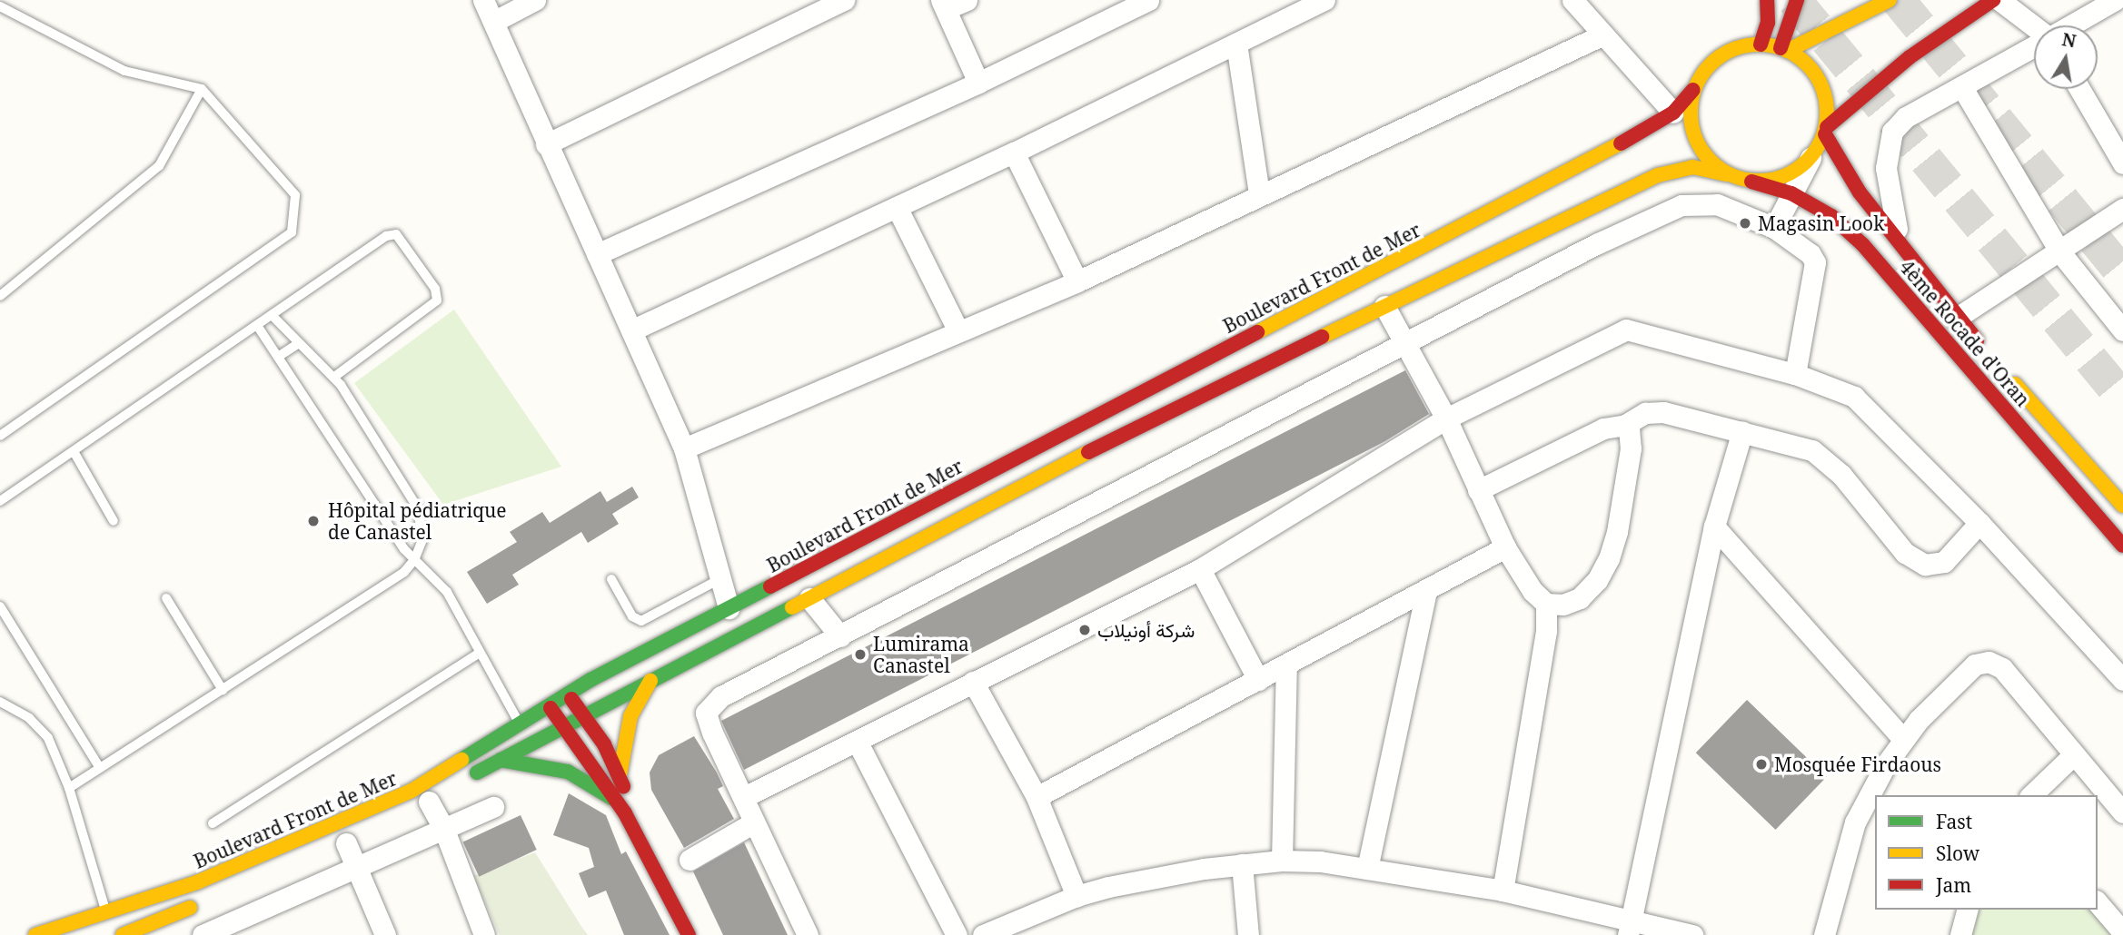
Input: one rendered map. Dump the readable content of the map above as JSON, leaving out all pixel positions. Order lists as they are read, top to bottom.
{
  "streets": {
    "main road": ["Boulevard Front de Mer", "4ème Rocade d'Oran"]
  },
  "crossings": [
    ["Boulevard Front de Mer", "4ème Rocade d'Oran"]
  ],
  "places": [
    "Magasin Look",
    "Hôpital pédiatrique de Canastel",
    "شركة أونيلاب",
    "Lumirama Canastel",
    "Mosquée Firdaous"
  ],
  "legend": ["Fast", "Slow", "Jam"],
  "north": "top"
}
